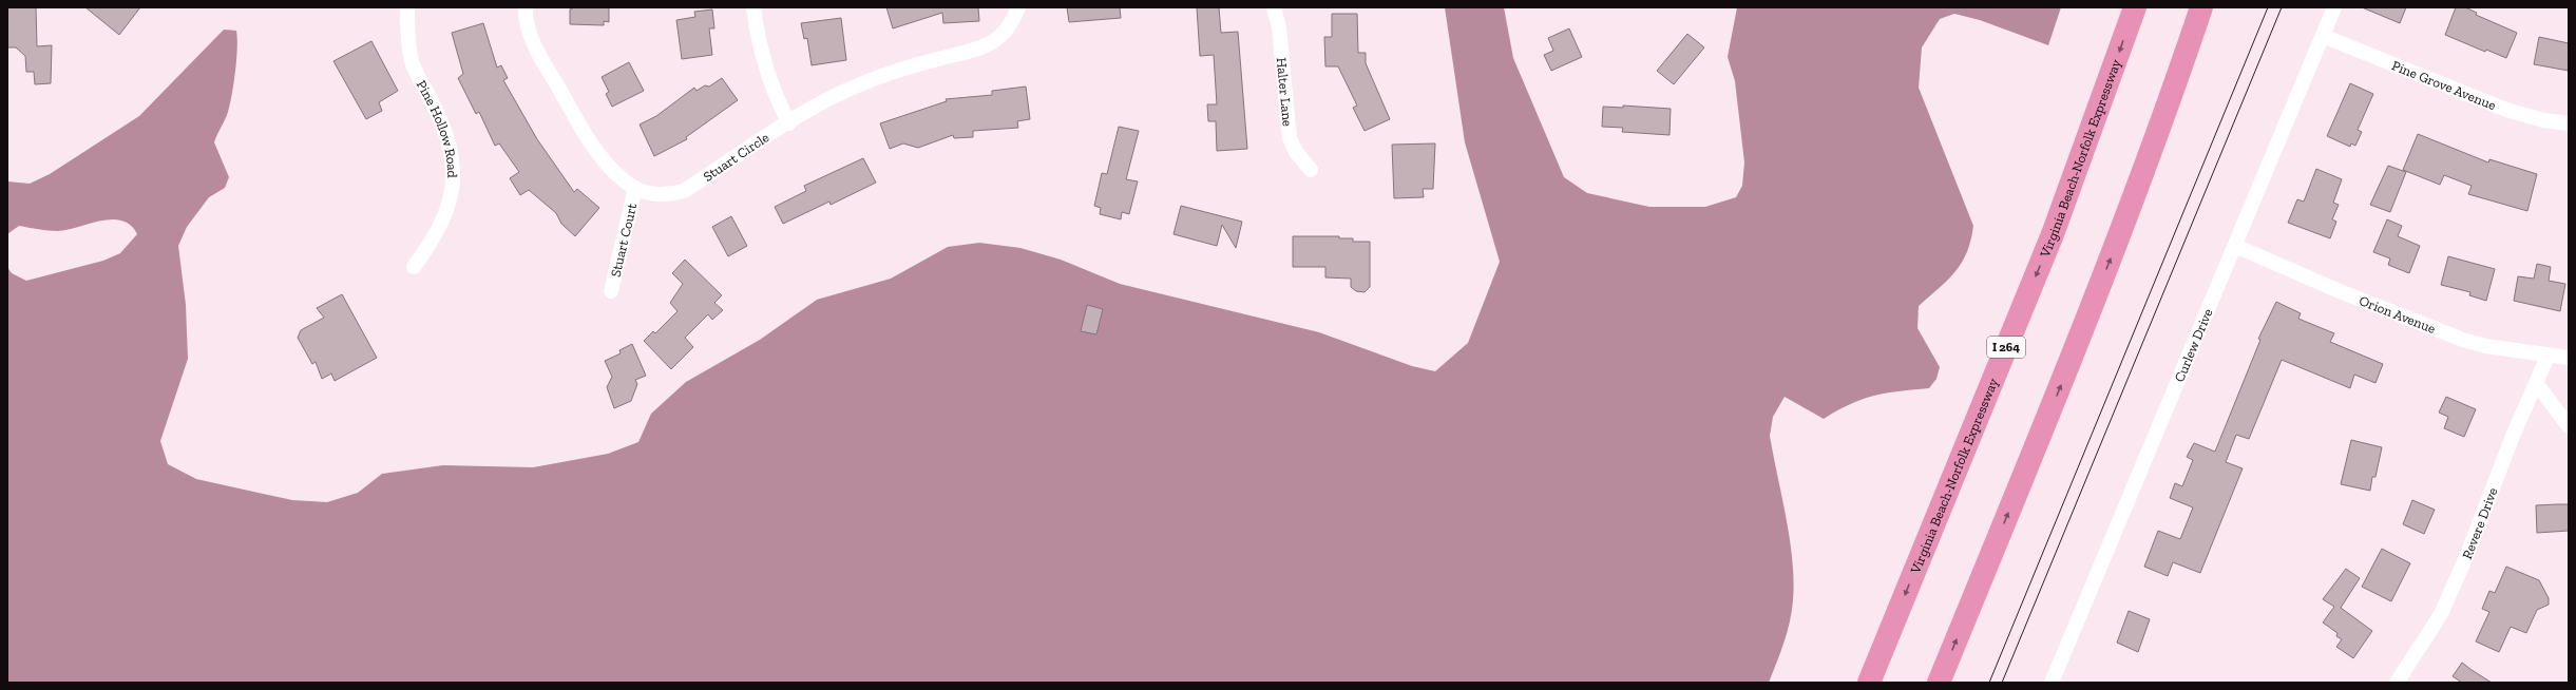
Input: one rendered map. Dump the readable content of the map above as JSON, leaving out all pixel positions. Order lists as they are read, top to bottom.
{
  "streets": {
    "highway": ["Virginia Beach-Norfolk Expressway", "I 264"],
    "street": [
      "Pine Grove Avenue",
      "Halter Lane",
      "Pine Hollow Road",
      "Stuart Circle",
      "Stuart Court",
      "Orion Avenue",
      "Curlew Drive",
      "Revere Drive"
    ]
  },
  "crossings": [
    ["Pine Grove Avenue", "Curlew Drive"],
    ["Stuart Circle", "Stuart Court"],
    ["Orion Avenue", "Curlew Drive"],
    ["Orion Avenue", "Revere Drive"]
  ]
}
